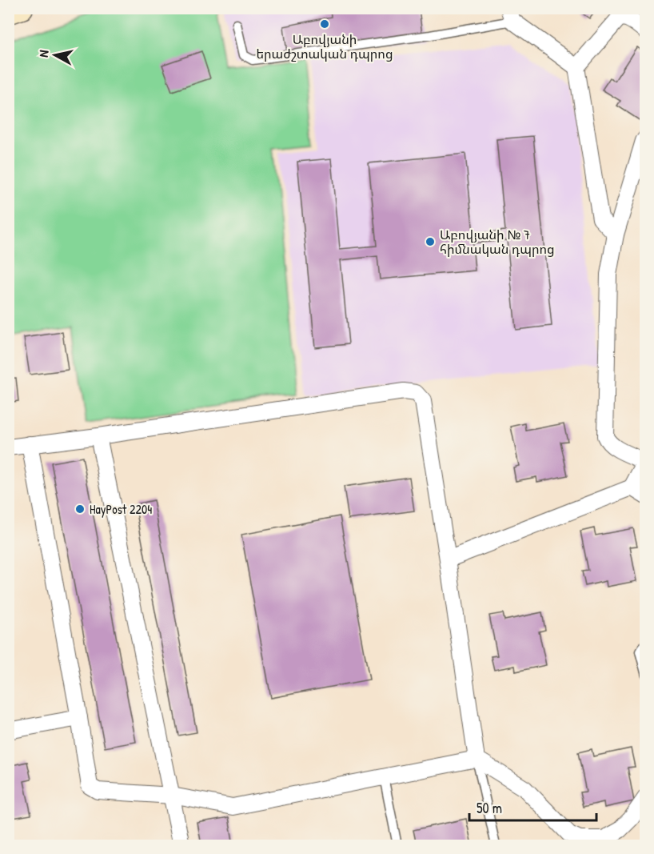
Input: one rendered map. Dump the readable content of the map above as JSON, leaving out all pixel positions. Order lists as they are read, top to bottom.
{
  "places": ["Աբովյանի երաժշտական դպրոց", "Աբովյանի № 7 հիմնական դպրոց", "HayPost 2204"],
  "scale_bar": "50 m",
  "north": "left"
}
